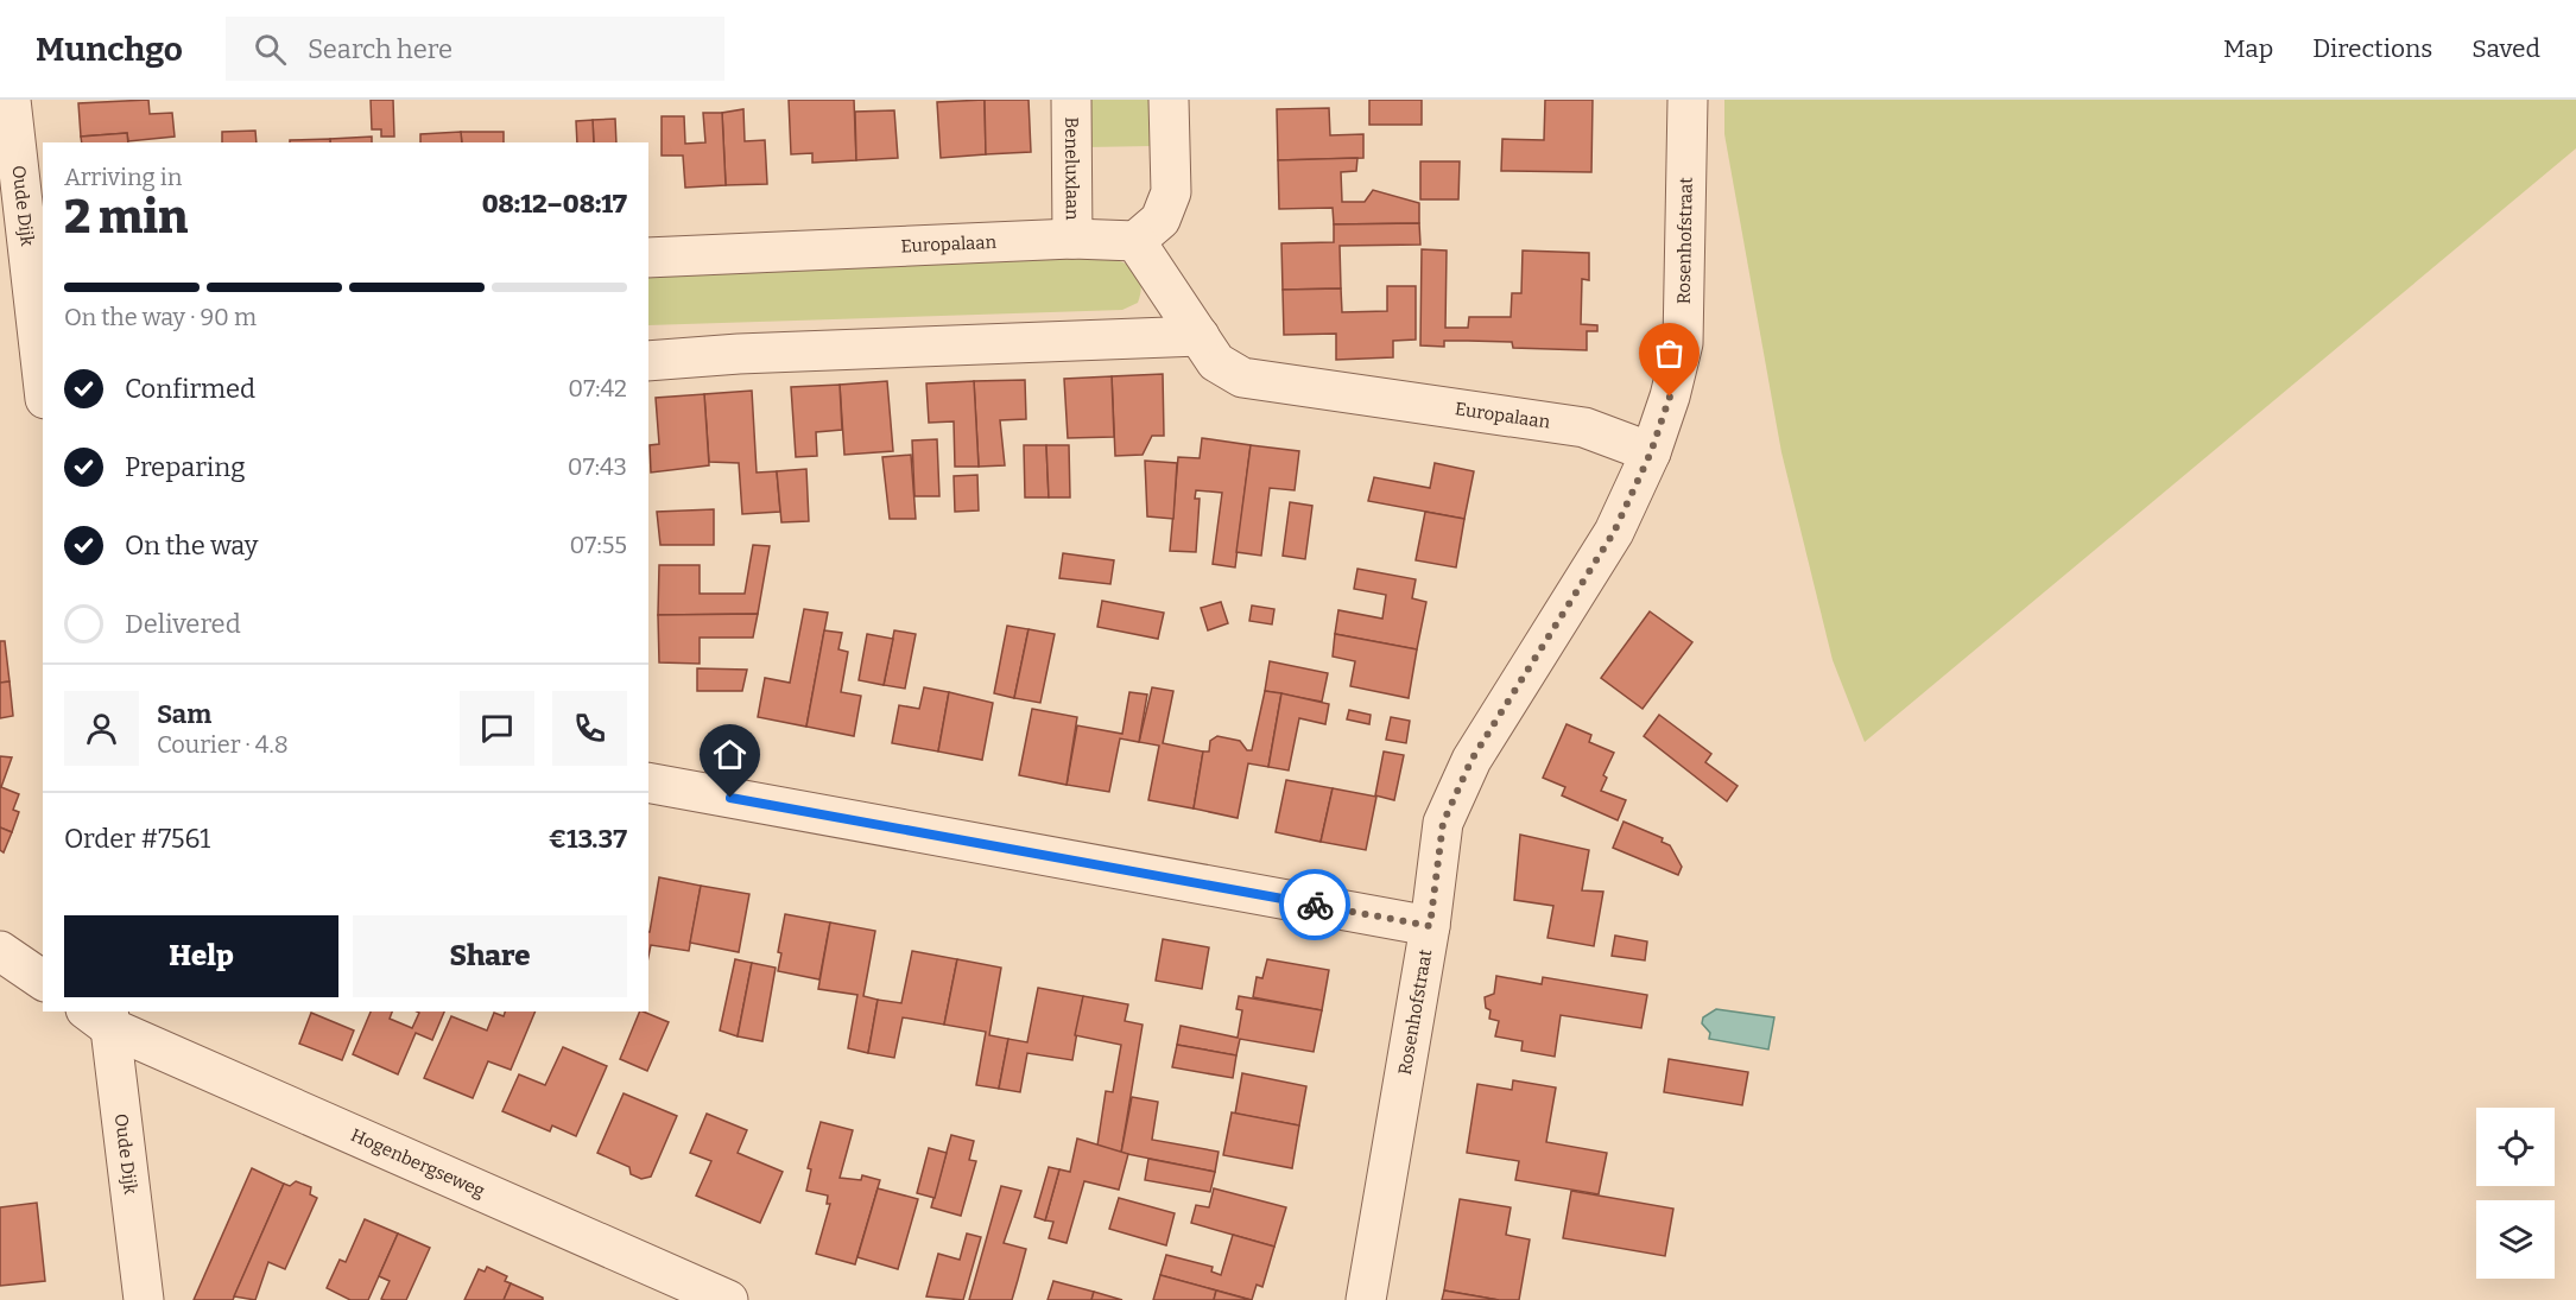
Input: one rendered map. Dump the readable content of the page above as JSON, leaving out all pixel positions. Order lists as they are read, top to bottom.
{
  "streets": {
    "street": [
      "Beneluxlaan",
      "Oude Dijk",
      "Rosenhofstraat",
      "Europalaan",
      "Hogenbergseweg"
    ]
  },
  "crossings": [
    ["Beneluxlaan", "Europalaan"],
    ["Oude Dijk", "Hogenbergseweg"],
    ["Rosenhofstraat", "Europalaan"]
  ],
  "page": {
    "header": "Munchgo",
    "search": "Search here",
    "nav": ["Map", "Directions", "Saved"],
    "heading": ["2 min", "Arriving in", "08:12–08:17"],
    "panel": [
      "Sam",
      "Courier · 4.8",
      "Order #7561",
      "€13.37"
    ],
    "bar": "On the way · 90 m",
    "list": [
      ["Confirmed", "07:42"],
      ["Preparing", "07:43"],
      ["On the way", "07:55"],
      "Delivered"
    ],
    "buttons": ["Help", "Share"]
  }
}
